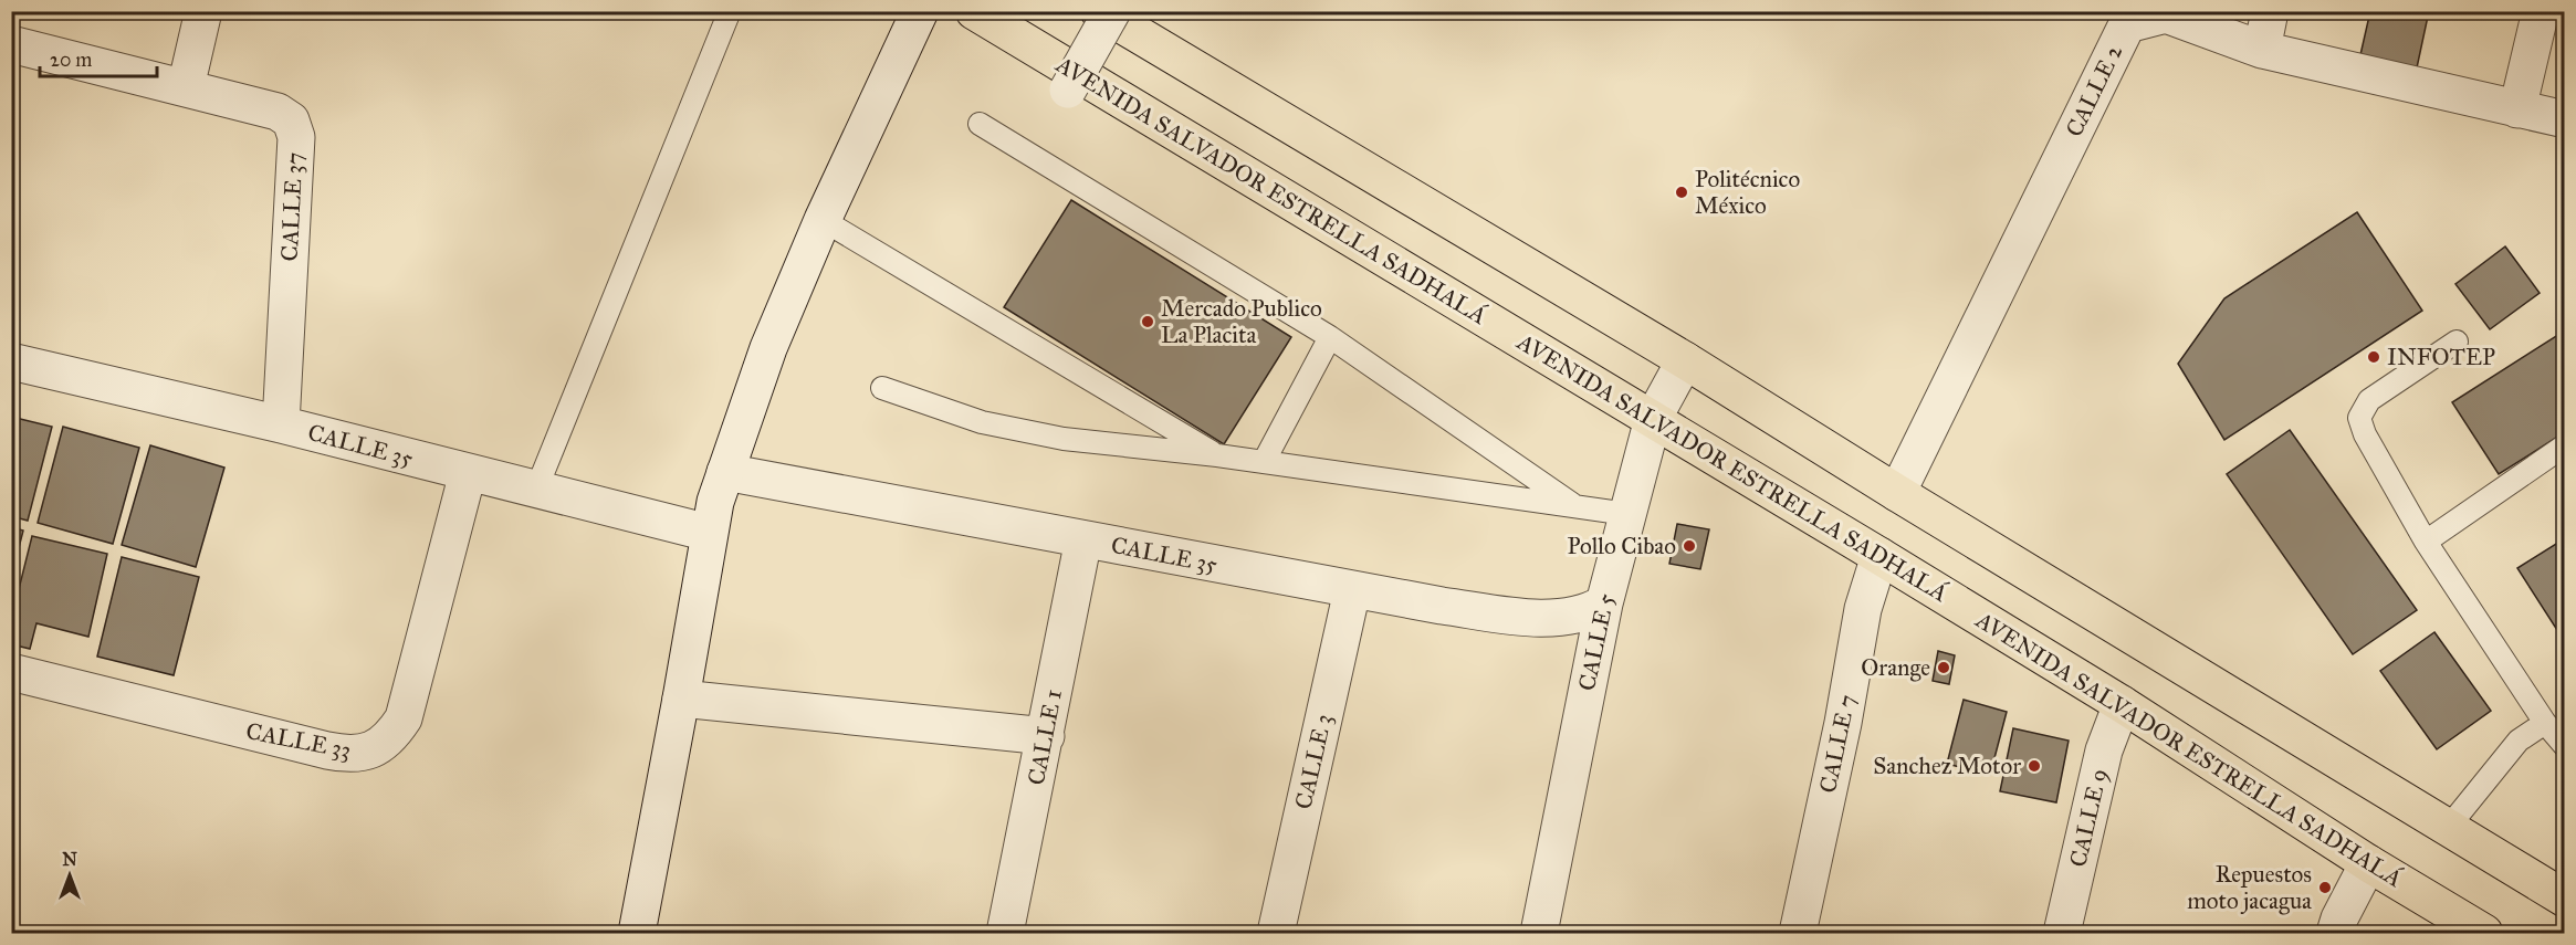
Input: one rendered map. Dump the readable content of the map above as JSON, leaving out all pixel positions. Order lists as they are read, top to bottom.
{
  "streets": {
    "highway": ["AVENIDA SALVADOR ESTRELLA SADHALÁ"],
    "street": [
      "CALLE 2",
      "CALLE 37",
      "CALLE 35",
      "CALLE 5",
      "CALLE 1",
      "CALLE 33",
      "CALLE 7",
      "CALLE 3",
      "CALLE 9"
    ]
  },
  "crossings": [
    ["AVENIDA SALVADOR ESTRELLA SADHALÁ", "CALLE 5"],
    ["AVENIDA SALVADOR ESTRELLA SADHALÁ", "CALLE 7"],
    ["AVENIDA SALVADOR ESTRELLA SADHALÁ", "CALLE 9"],
    ["CALLE 37", "CALLE 35"],
    ["CALLE 35", "CALLE 5"],
    ["CALLE 35", "CALLE 1"],
    ["CALLE 35", "CALLE 33"],
    ["CALLE 35", "CALLE 3"]
  ],
  "places": [
    "Politécnico México",
    "Mercado Publico La Placita",
    "INFOTEP",
    "Pollo Cibao",
    "Orange",
    "Sanchez Motor",
    "Repuestos moto jacagua"
  ],
  "scale_bar": "20 m",
  "north": "top"
}
